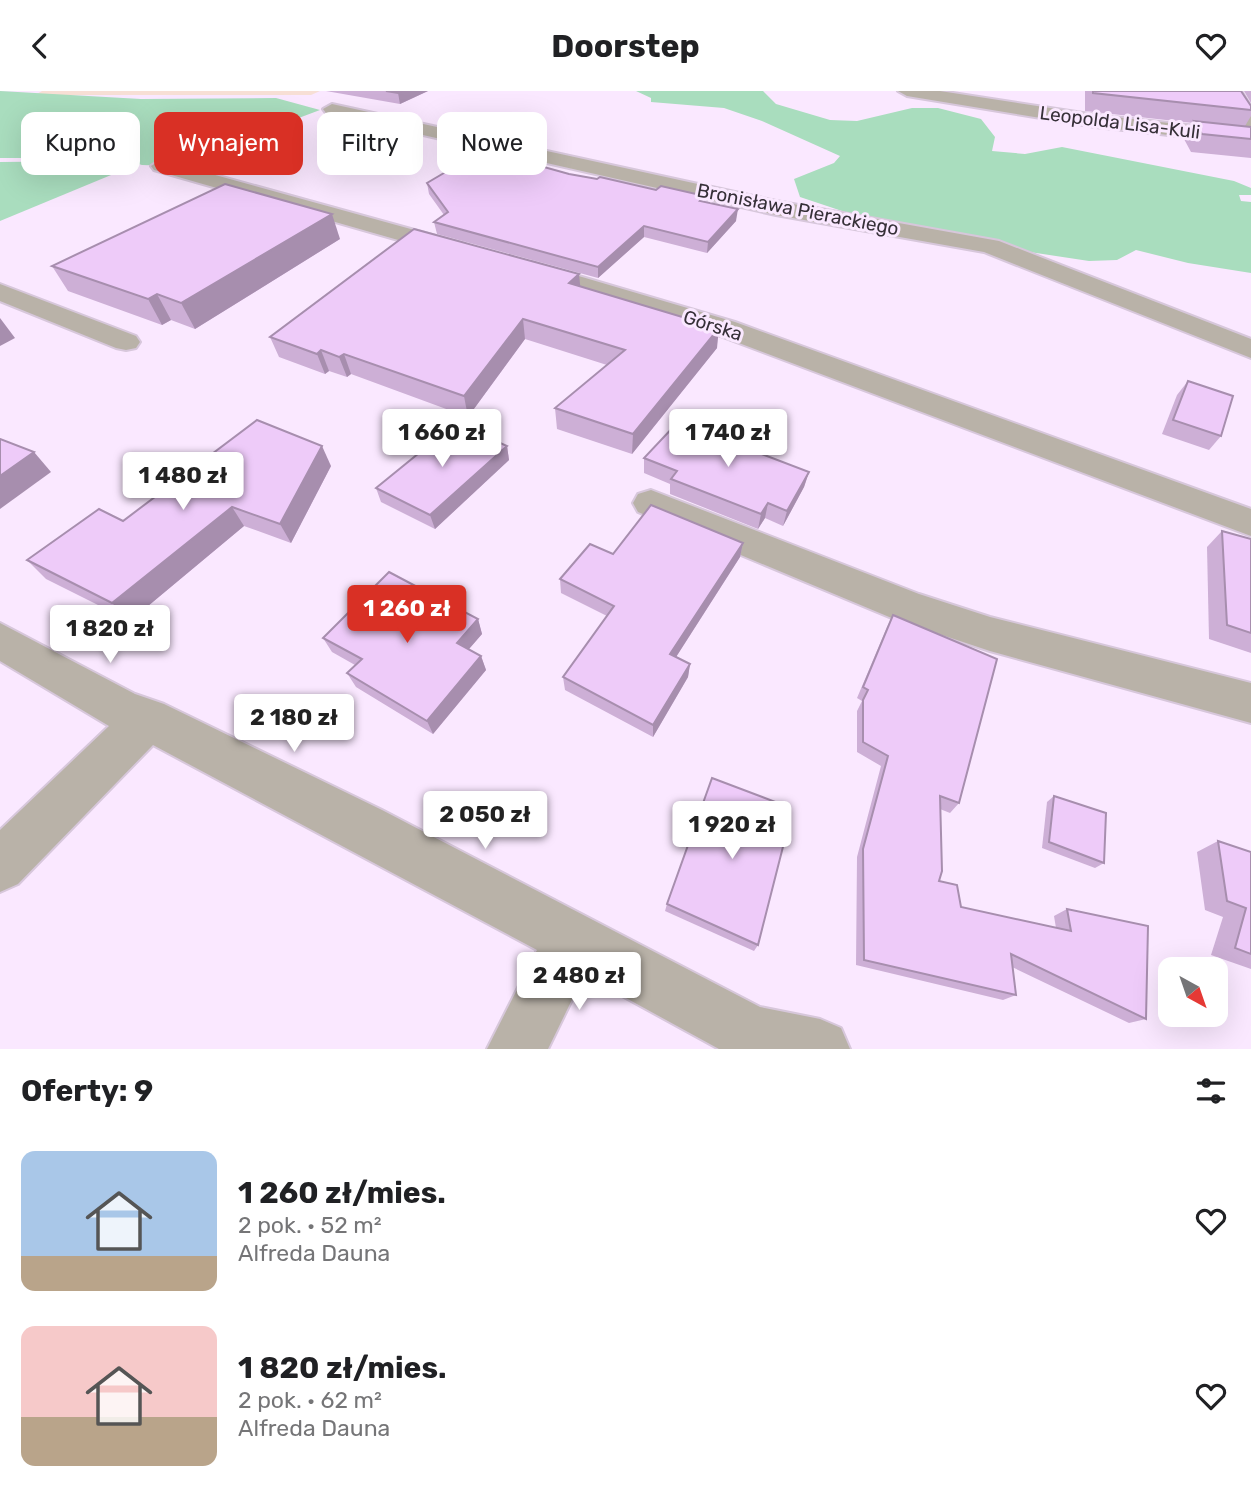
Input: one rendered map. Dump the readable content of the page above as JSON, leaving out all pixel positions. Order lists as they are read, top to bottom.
{
  "streets": {
    "street": ["Leopolda Lisa-Kuli", "Bronisława Pierackiego", "Górska"]
  },
  "north": "bottom right",
  "page": {
    "header": "Doorstep",
    "chip": [
      "Kupno",
      "Wynajem",
      "Filtry",
      "Nowe"
    ],
    "price": [
      "1 660 zł",
      "1 740 zł",
      "1 480 zł",
      "1 260 zł",
      "1 820 zł",
      "2 180 zł",
      "2 050 zł",
      "1 920 zł",
      "2 480 zł"
    ],
    "heading": "Oferty: 9",
    "list": [
      {
        "name": "1 260 zł/mies.",
        "note": "2 pok. · 52 m² · Alfreda Dauna"
      },
      {
        "name": "1 820 zł/mies.",
        "note": "2 pok. · 62 m² · Alfreda Dauna"
      }
    ]
  }
}
